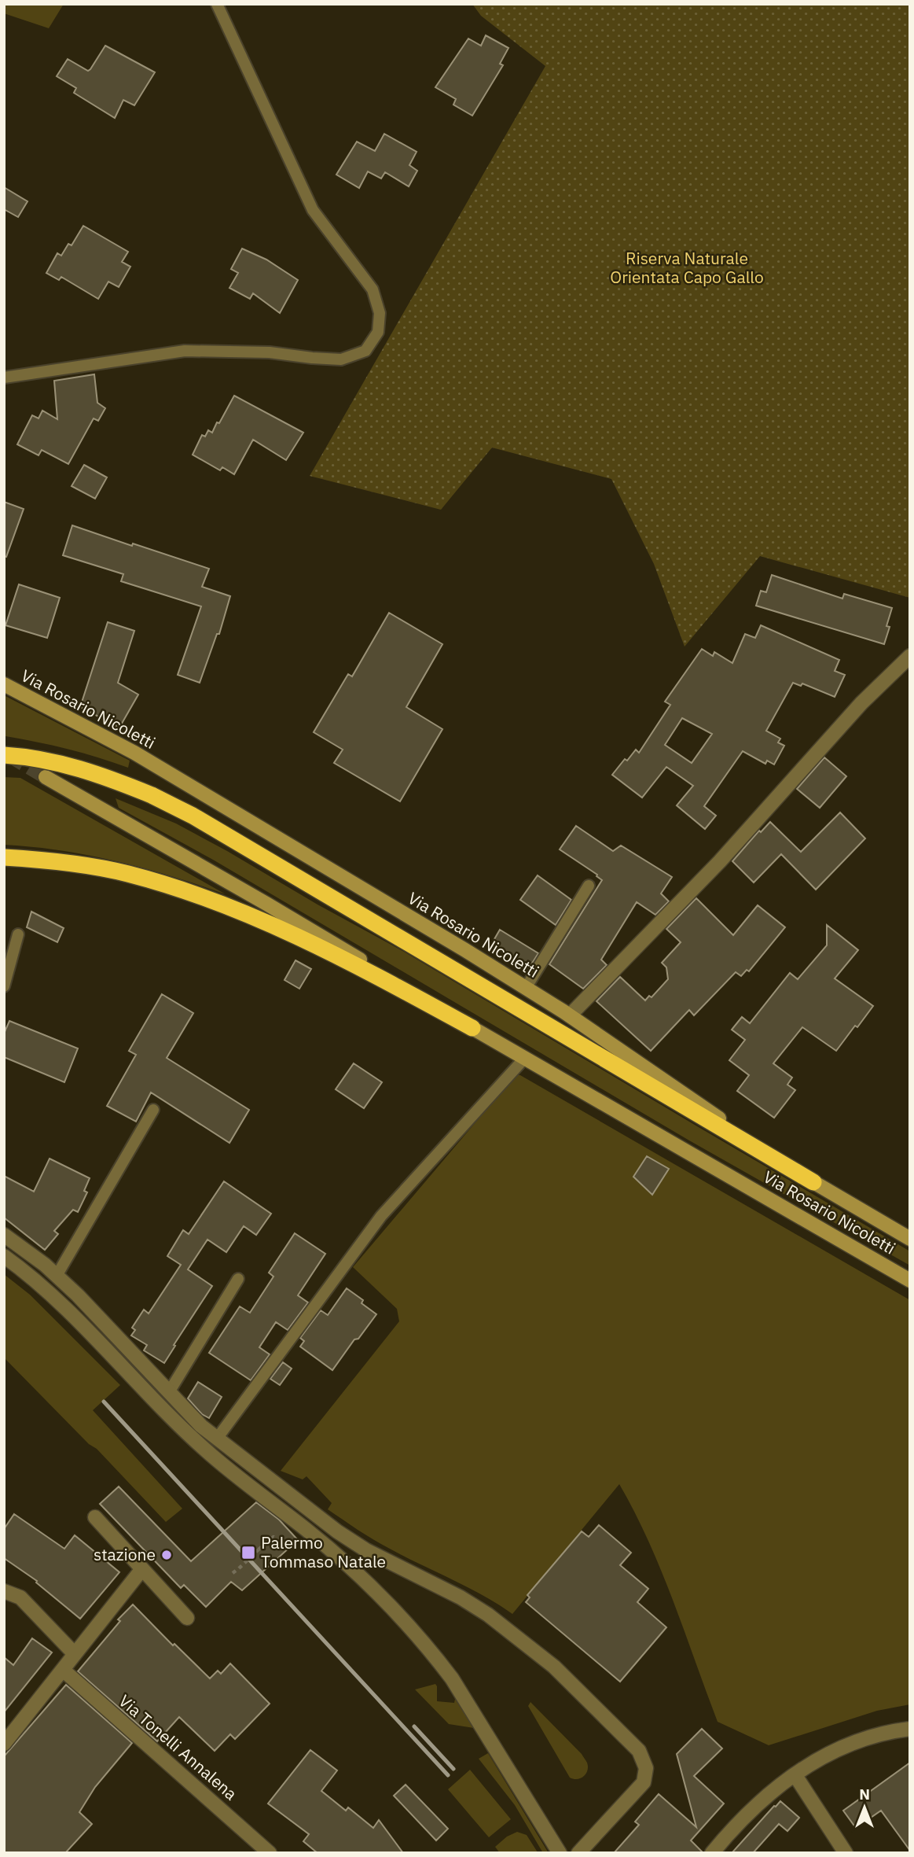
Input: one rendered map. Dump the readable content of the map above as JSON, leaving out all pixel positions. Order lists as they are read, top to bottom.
{
  "streets": {
    "main road": ["Via Rosario Nicoletti"],
    "street": ["Via Tonelli Annalena"]
  },
  "parks": ["Riserva Naturale Orientata Capo Gallo"],
  "places": {
    "transit": ["Palermo Tommaso Natale"],
    "other": ["stazione"]
  },
  "north": "top"
}
